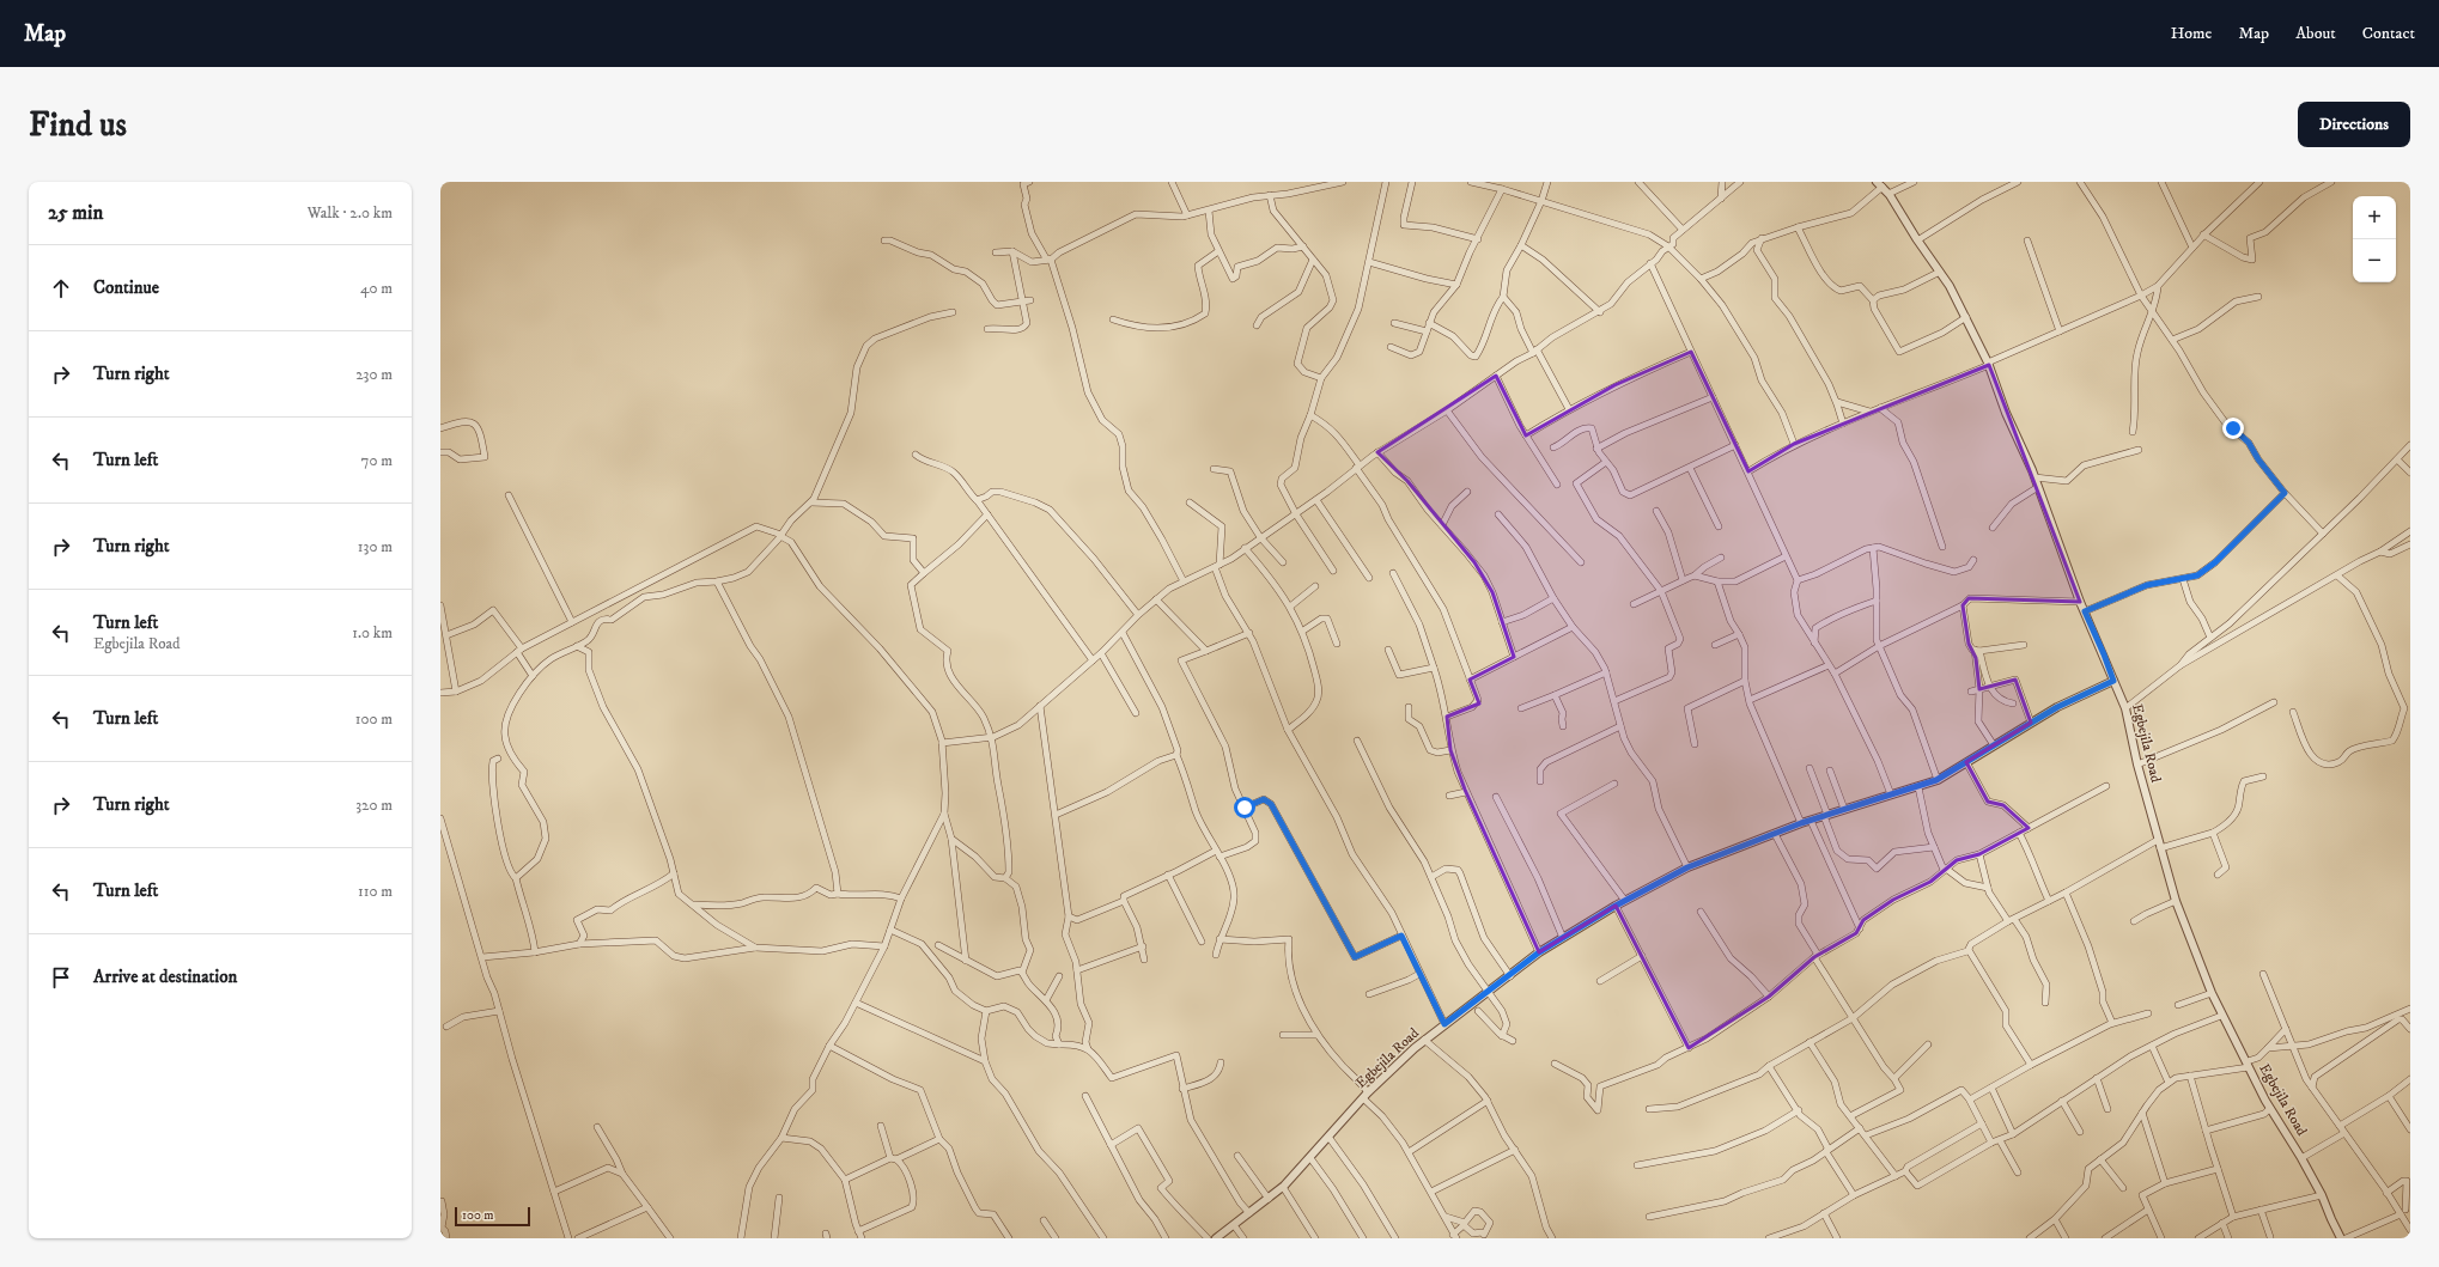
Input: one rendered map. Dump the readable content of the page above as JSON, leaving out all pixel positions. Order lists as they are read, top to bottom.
{
  "streets": {
    "street": ["Egbejila Road"]
  },
  "scale_bar": "100 m",
  "page": {
    "header": "Map",
    "nav": [
      "Home",
      "Map",
      "About",
      "Contact"
    ],
    "buttons": "Directions",
    "title": "Find us",
    "heading": ["25 min", "Walk · 2.0 km"],
    "map_buttons": ["+", "−"],
    "list": [
      ["Continue", "40 m"],
      ["Turn right", "230 m"],
      ["Turn left", "70 m"],
      ["Turn right", "130 m"],
      ["Turn left", "Egbejila Road", "1.0 km"],
      ["Turn left", "100 m"],
      ["Turn right", "320 m"],
      ["Turn left", "110 m"],
      "Arrive at destination"
    ],
    "scale": "100 m"
  }
}
